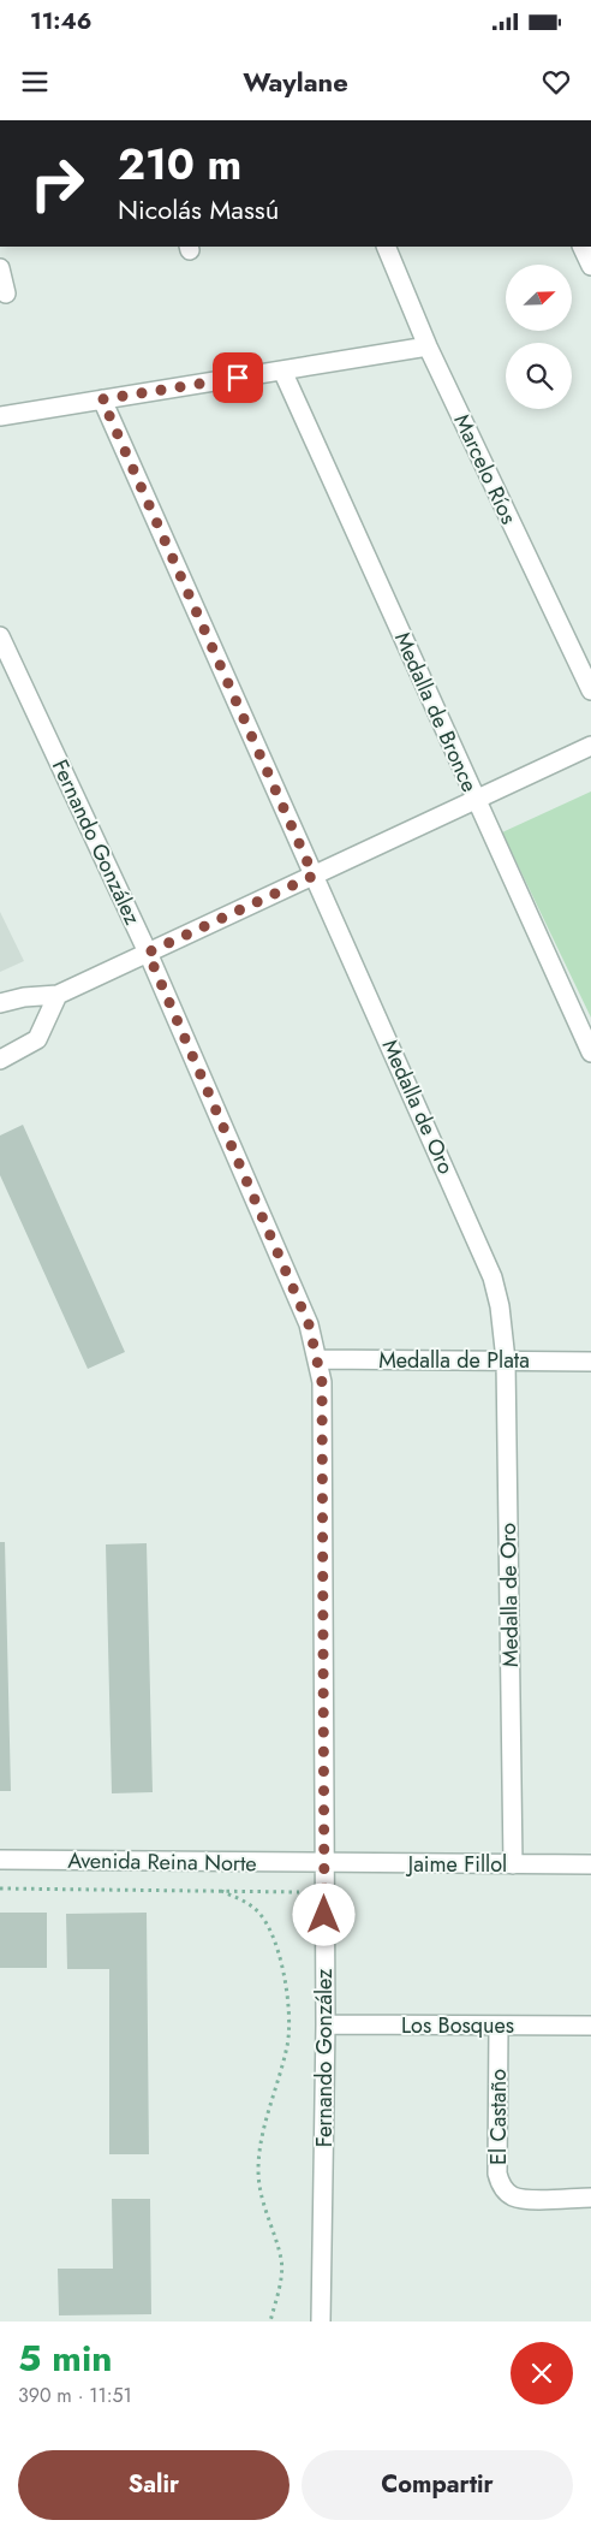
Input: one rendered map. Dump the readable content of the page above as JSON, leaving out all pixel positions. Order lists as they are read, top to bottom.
{
  "streets": {
    "street": [
      "Marcelo Ríos",
      "Medalla de Bronce",
      "Fernando González",
      "Medalla de Oro",
      "Medalla de Plata",
      "Avenida Reina Norte",
      "Jaime Fillol",
      "Los Bosques",
      "El Castaño"
    ]
  },
  "crossings": [
    ["Fernando González", "Medalla de Plata"],
    ["Fernando González", "Avenida Reina Norte"],
    ["Fernando González", "Jaime Fillol"],
    ["Fernando González", "Los Bosques"],
    ["Medalla de Oro", "Medalla de Plata"],
    ["Medalla de Oro", "Jaime Fillol"],
    ["Avenida Reina Norte", "Jaime Fillol"],
    ["Los Bosques", "El Castaño"]
  ],
  "north": "top right",
  "page": {
    "status": "11:46",
    "header": "Waylane",
    "turn": ["210 m", "Nicolás Massú"],
    "heading": ["5 min", "390 m · 11:51"],
    "buttons": ["Salir", "Compartir"]
  }
}
